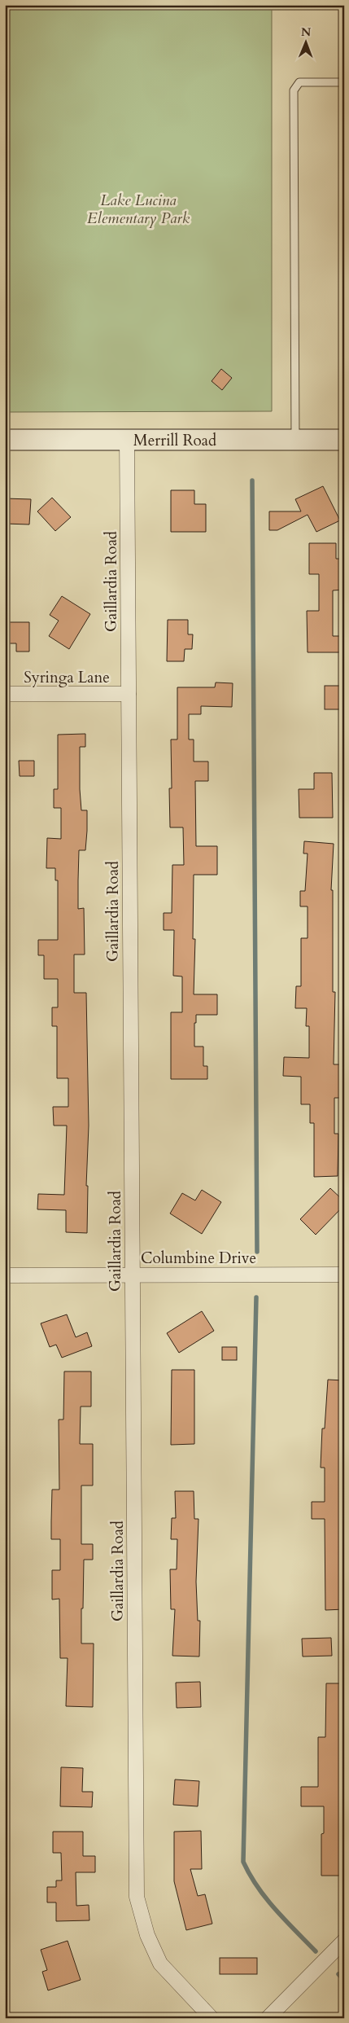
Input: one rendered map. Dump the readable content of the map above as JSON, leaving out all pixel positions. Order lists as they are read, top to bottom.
{
  "streets": {
    "main road": ["Merrill Road"],
    "street": ["Gaillardia Road", "Syringa Lane", "Columbine Drive"]
  },
  "crossings": [
    ["Merrill Road", "Gaillardia Road"],
    ["Gaillardia Road", "Syringa Lane"],
    ["Gaillardia Road", "Columbine Drive"]
  ],
  "parks": ["Lake Lucina Elementary Park"],
  "north": "top"
}
